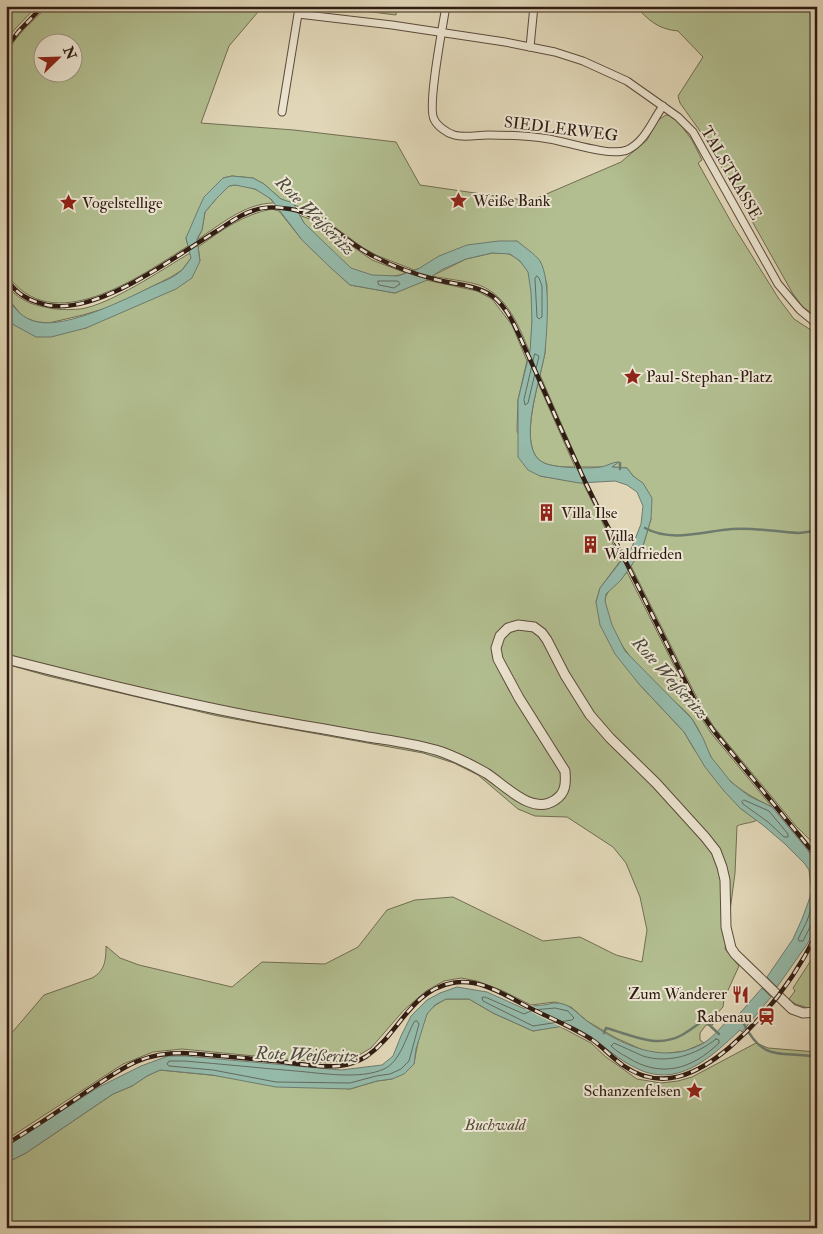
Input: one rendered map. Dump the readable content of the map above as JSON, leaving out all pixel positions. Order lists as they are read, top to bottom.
{
  "streets": {
    "street": ["SIEDLERWEG", "TALSTRASSE"]
  },
  "crossings": [
    ["SIEDLERWEG", "TALSTRASSE"]
  ],
  "water": ["Rote Weißeritz"],
  "parks": ["Buchwald"],
  "places": {
    "place": [
      "Weiße Bank",
      "Vogelstellige",
      "Paul-Stephan-Platz",
      "Schanzenfelsen"
    ],
    "building": ["Villa Ilse", "Villa Waldfrieden"],
    "restaurant": ["Zum Wanderer"],
    "station": ["Rabenau"]
  },
  "north": "top right"
}
